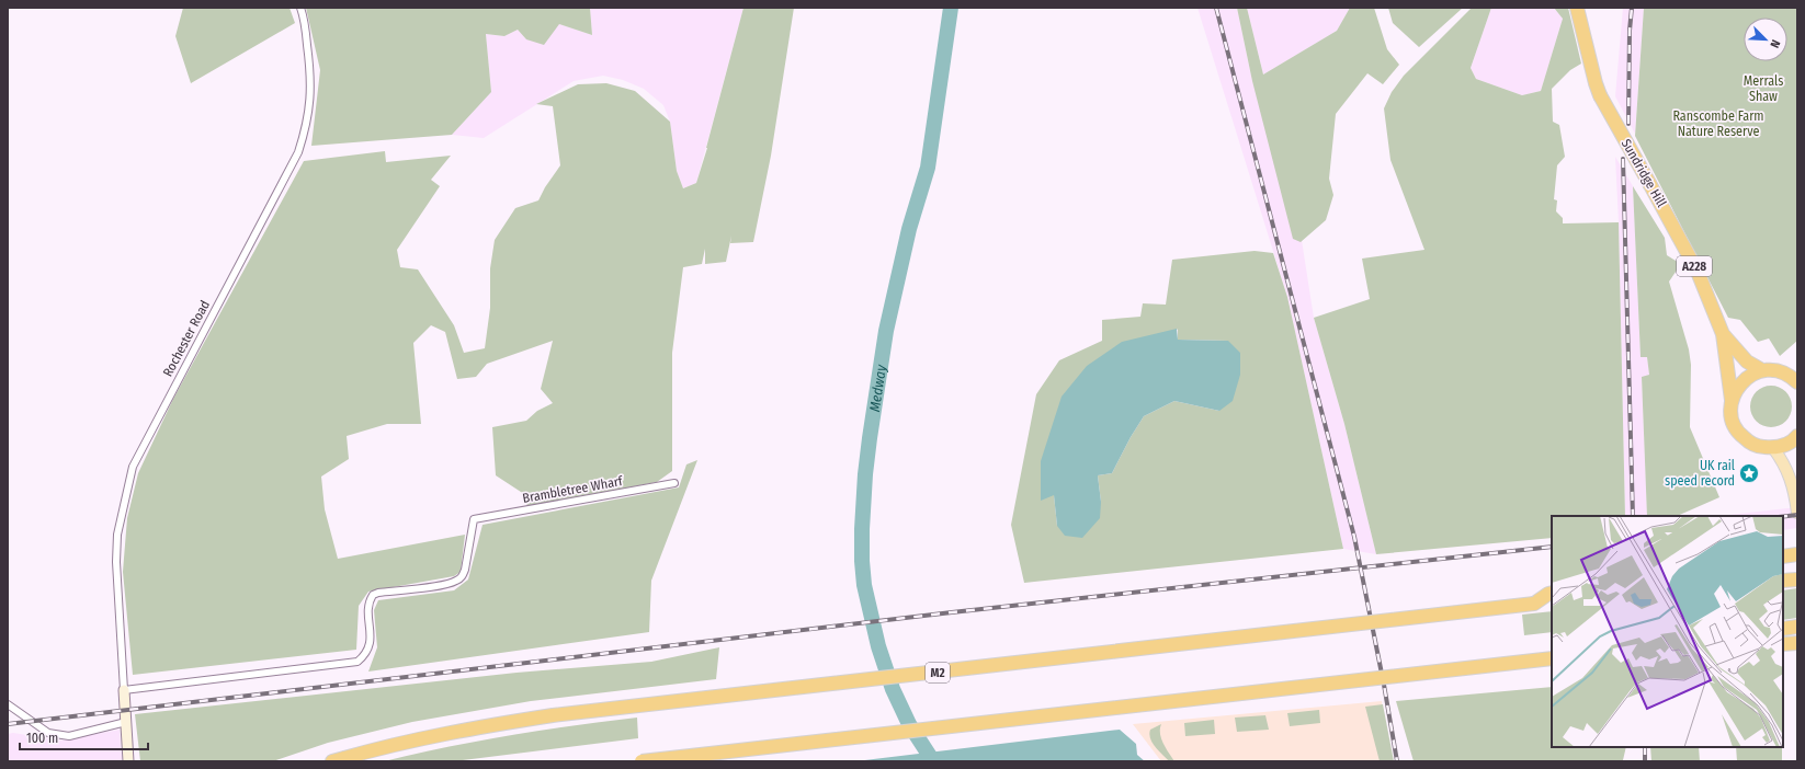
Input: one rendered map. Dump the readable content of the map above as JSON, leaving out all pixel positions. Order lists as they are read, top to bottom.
{
  "streets": {
    "highway": ["Sundridge Hill", "A228", "M2"],
    "street": ["Rochester Road", "Brambletree Wharf"]
  },
  "crossings": [
    ["Rochester Road", "Brambletree Wharf"]
  ],
  "water": ["Medway"],
  "parks": ["Merrals Shaw", "Ranscombe Farm Nature Reserve"],
  "places": {
    "place": ["UK rail speed record"]
  },
  "scale_bar": "100 m",
  "north": "bottom right"
}
